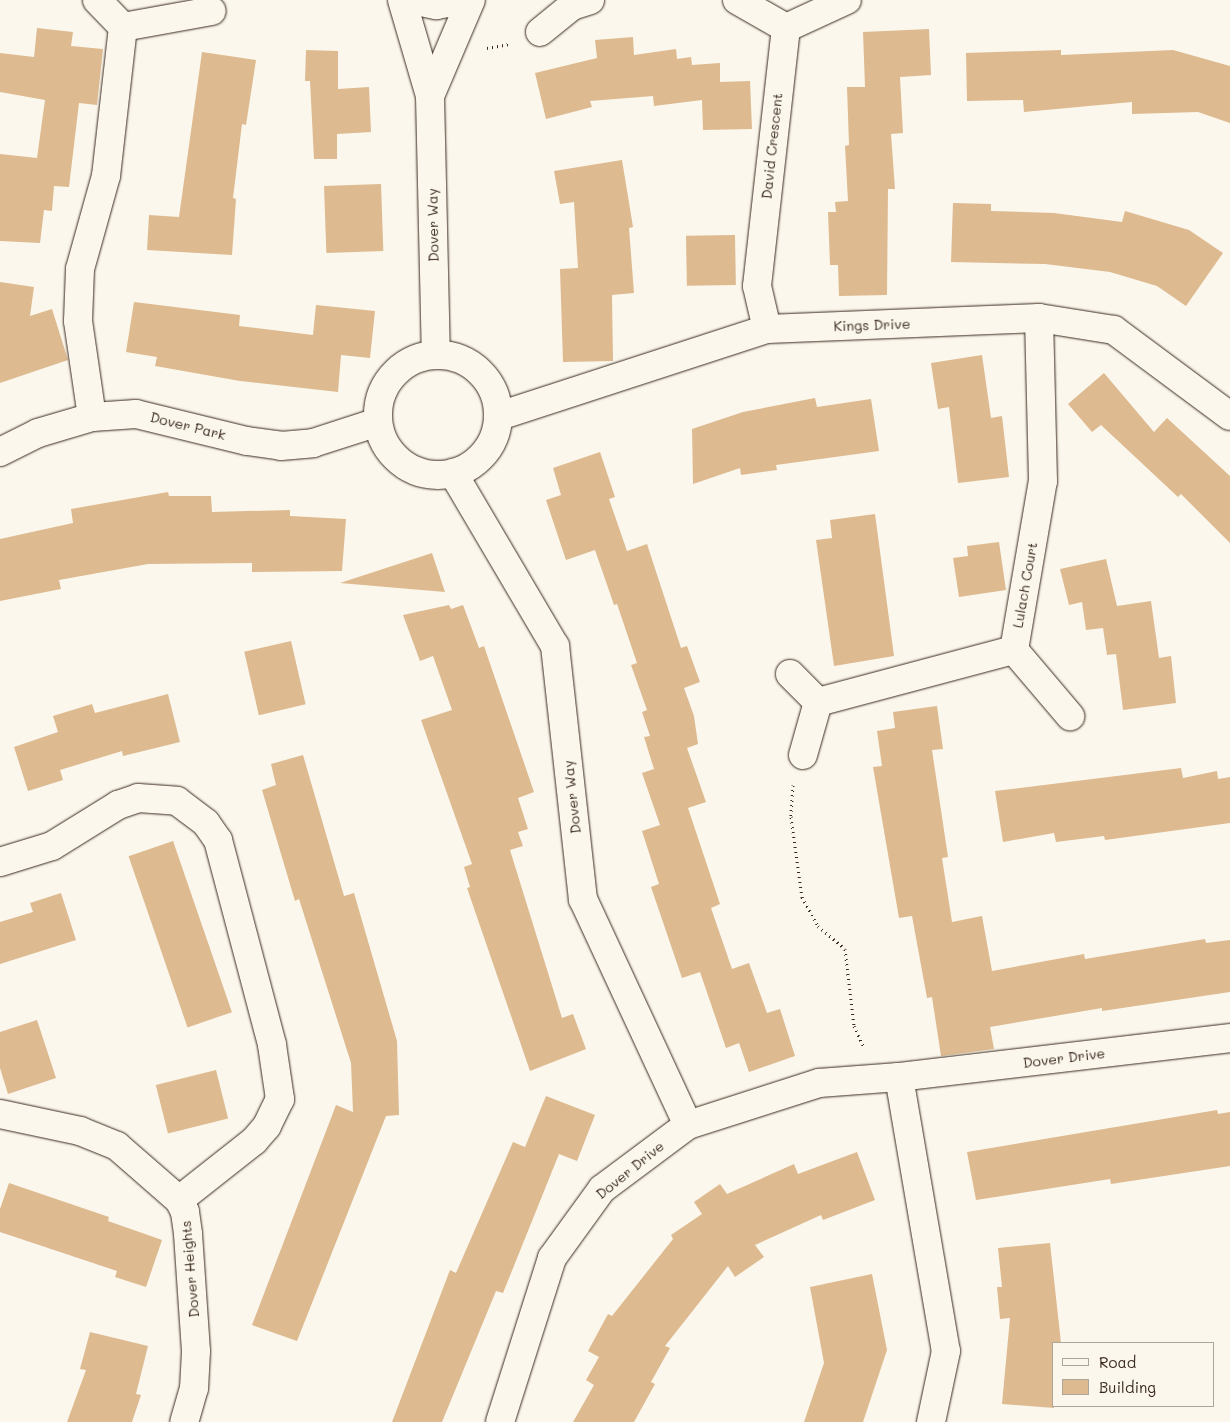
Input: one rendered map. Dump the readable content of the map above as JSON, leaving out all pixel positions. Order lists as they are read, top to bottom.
{
  "streets": {
    "street": [
      "David Crescent",
      "Dover Way",
      "Kings Drive",
      "Dover Park",
      "Lulach Court",
      "Dover Drive",
      "Dover Heights"
    ]
  },
  "crossings": [
    ["David Crescent", "Kings Drive"],
    ["Dover Way", "Kings Drive"],
    ["Dover Way", "Dover Park"],
    ["Dover Way", "Dover Drive"],
    ["Kings Drive", "Dover Park"],
    ["Kings Drive", "Lulach Court"]
  ],
  "legend": ["Road", "Building"]
}
